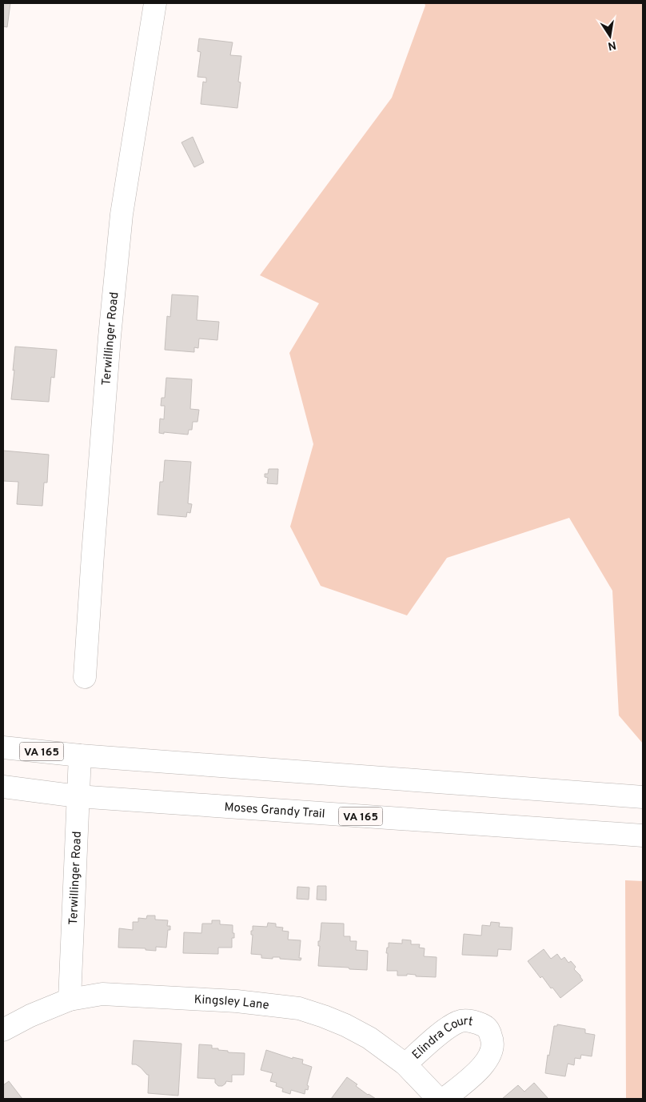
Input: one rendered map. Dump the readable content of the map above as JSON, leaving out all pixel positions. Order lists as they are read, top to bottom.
{
  "streets": {
    "street": [
      "Terwillinger Road",
      "VA 165",
      "Moses Grandy Trail",
      "Kingsley Lane",
      "Elindra Court"
    ]
  },
  "crossings": [
    ["Terwillinger Road", "VA 165"],
    ["Terwillinger Road", "Moses Grandy Trail"],
    ["Terwillinger Road", "Kingsley Lane"],
    ["Kingsley Lane", "Elindra Court"]
  ],
  "north": "bottom"
}
